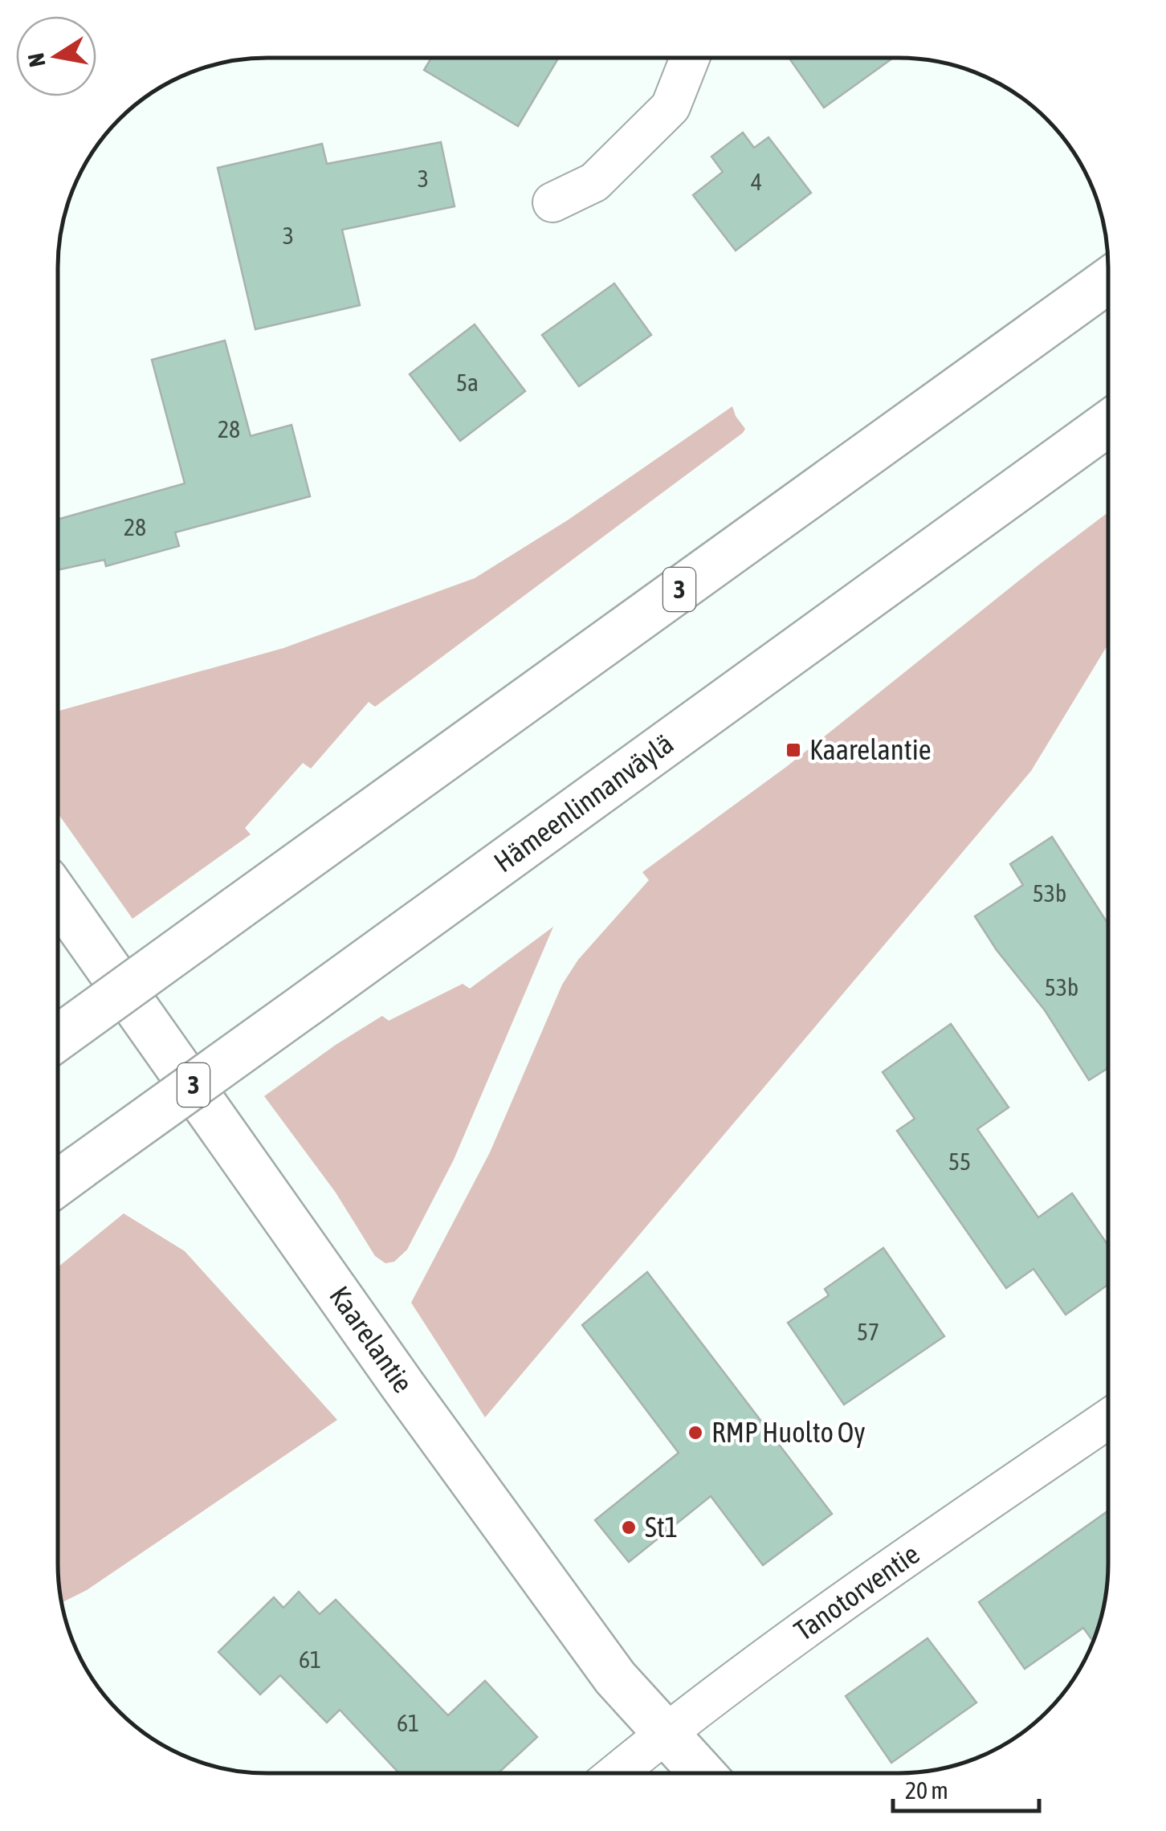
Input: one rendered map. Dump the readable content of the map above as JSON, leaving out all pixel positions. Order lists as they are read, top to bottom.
{
  "streets": {
    "main road": ["3", "Hämeenlinnanväylä", "Kaarelantie"],
    "street": ["Tanotorventie"]
  },
  "crossings": [
    ["Kaarelantie", "Tanotorventie"]
  ],
  "places": {
    "transit": ["Kaarelantie"],
    "other": ["RMP Huolto Oy", "St1"]
  },
  "house_numbers": [
    "3",
    "4",
    "3",
    "5a",
    "28",
    "28",
    "53b",
    "53b",
    "55",
    "57",
    "61",
    "61"
  ],
  "scale_bar": "20 m",
  "north": "left"
}
